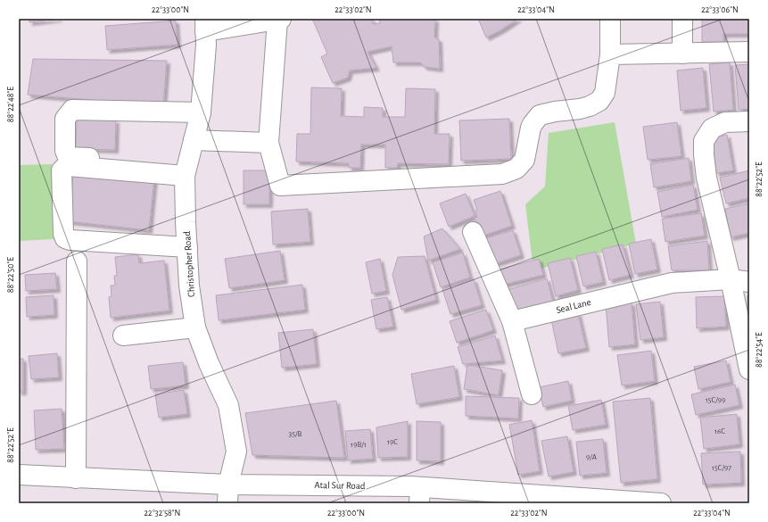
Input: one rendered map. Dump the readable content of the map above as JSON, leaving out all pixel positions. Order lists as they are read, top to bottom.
{
  "streets": {
    "street": ["Christopher Road", "Seal Lane", "Atal Sur Road"]
  },
  "crossings": [
    ["Christopher Road", "Atal Sur Road"]
  ],
  "house_numbers": [
    "15C/99",
    "16C",
    "35/B",
    "19C",
    "19B/1",
    "9/A",
    "15C/97"
  ],
  "coordinates": [
    "22°33'00\"N",
    "22°33'02\"N",
    "22°33'04\"N",
    "22°33'06\"N",
    "88°22'48\"E",
    "88°22'52\"E",
    "88°22'50\"E",
    "88°22'54\"E",
    "22°32'58\"N"
  ]
}
